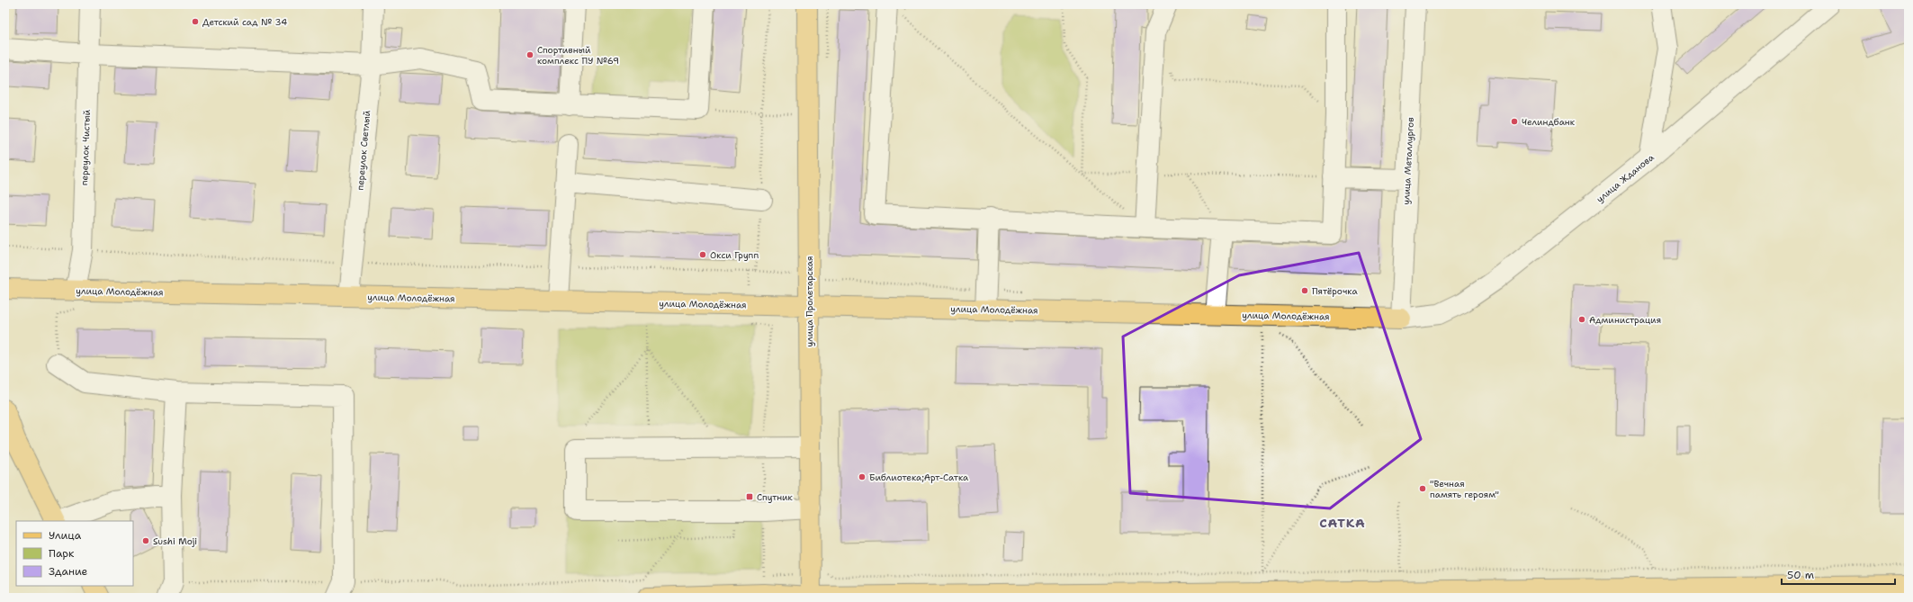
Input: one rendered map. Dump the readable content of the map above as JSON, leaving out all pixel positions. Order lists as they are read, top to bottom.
{
  "streets": {
    "main road": ["улица Молодёжная", "улица Пролетарская"],
    "street": [
      "переулок Чистый",
      "переулок Светлый",
      "улица Металлургов",
      "улица Жданова"
    ]
  },
  "crossings": [
    ["переулок Чистый", "улица Молодёжная"],
    ["переулок Светлый", "улица Молодёжная"],
    ["улица Металлургов", "улица Жданова"],
    ["улица Металлургов", "улица Молодёжная"],
    ["улица Жданова", "улица Молодёжная"],
    ["улица Молодёжная", "улица Пролетарская"]
  ],
  "districts": ["САТКА"],
  "places": {
    "other": [
      "Детский сад № 34",
      "Спортивный комплекс ПУ №69",
      "Челиндбанк",
      "Окси Групп",
      "Пятёрочка",
      "Администрация",
      "Библиотека;Арт-Сатка",
      "\"Вечная память героям\"",
      "Sushi Moji"
    ],
    "transit": ["Спутник"]
  },
  "legend": ["Улица", "Парк", "Здание"],
  "scale_bar": "50 m"
}
